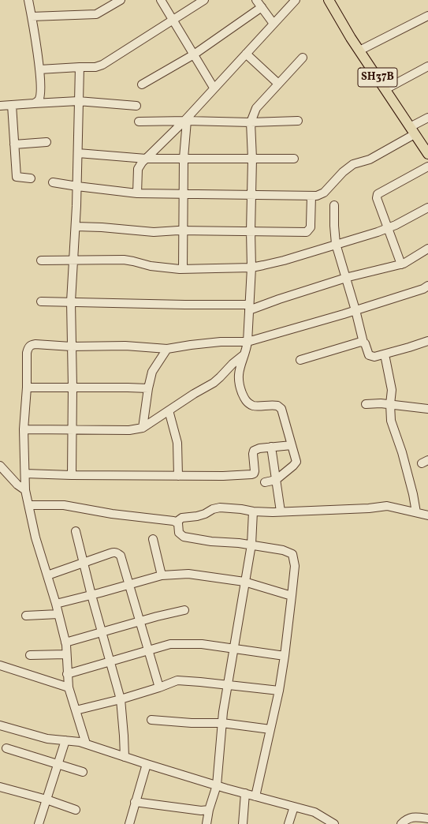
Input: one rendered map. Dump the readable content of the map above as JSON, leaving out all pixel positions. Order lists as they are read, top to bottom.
{
  "streets": {
    "main road": ["SH37B"]
  }
}
